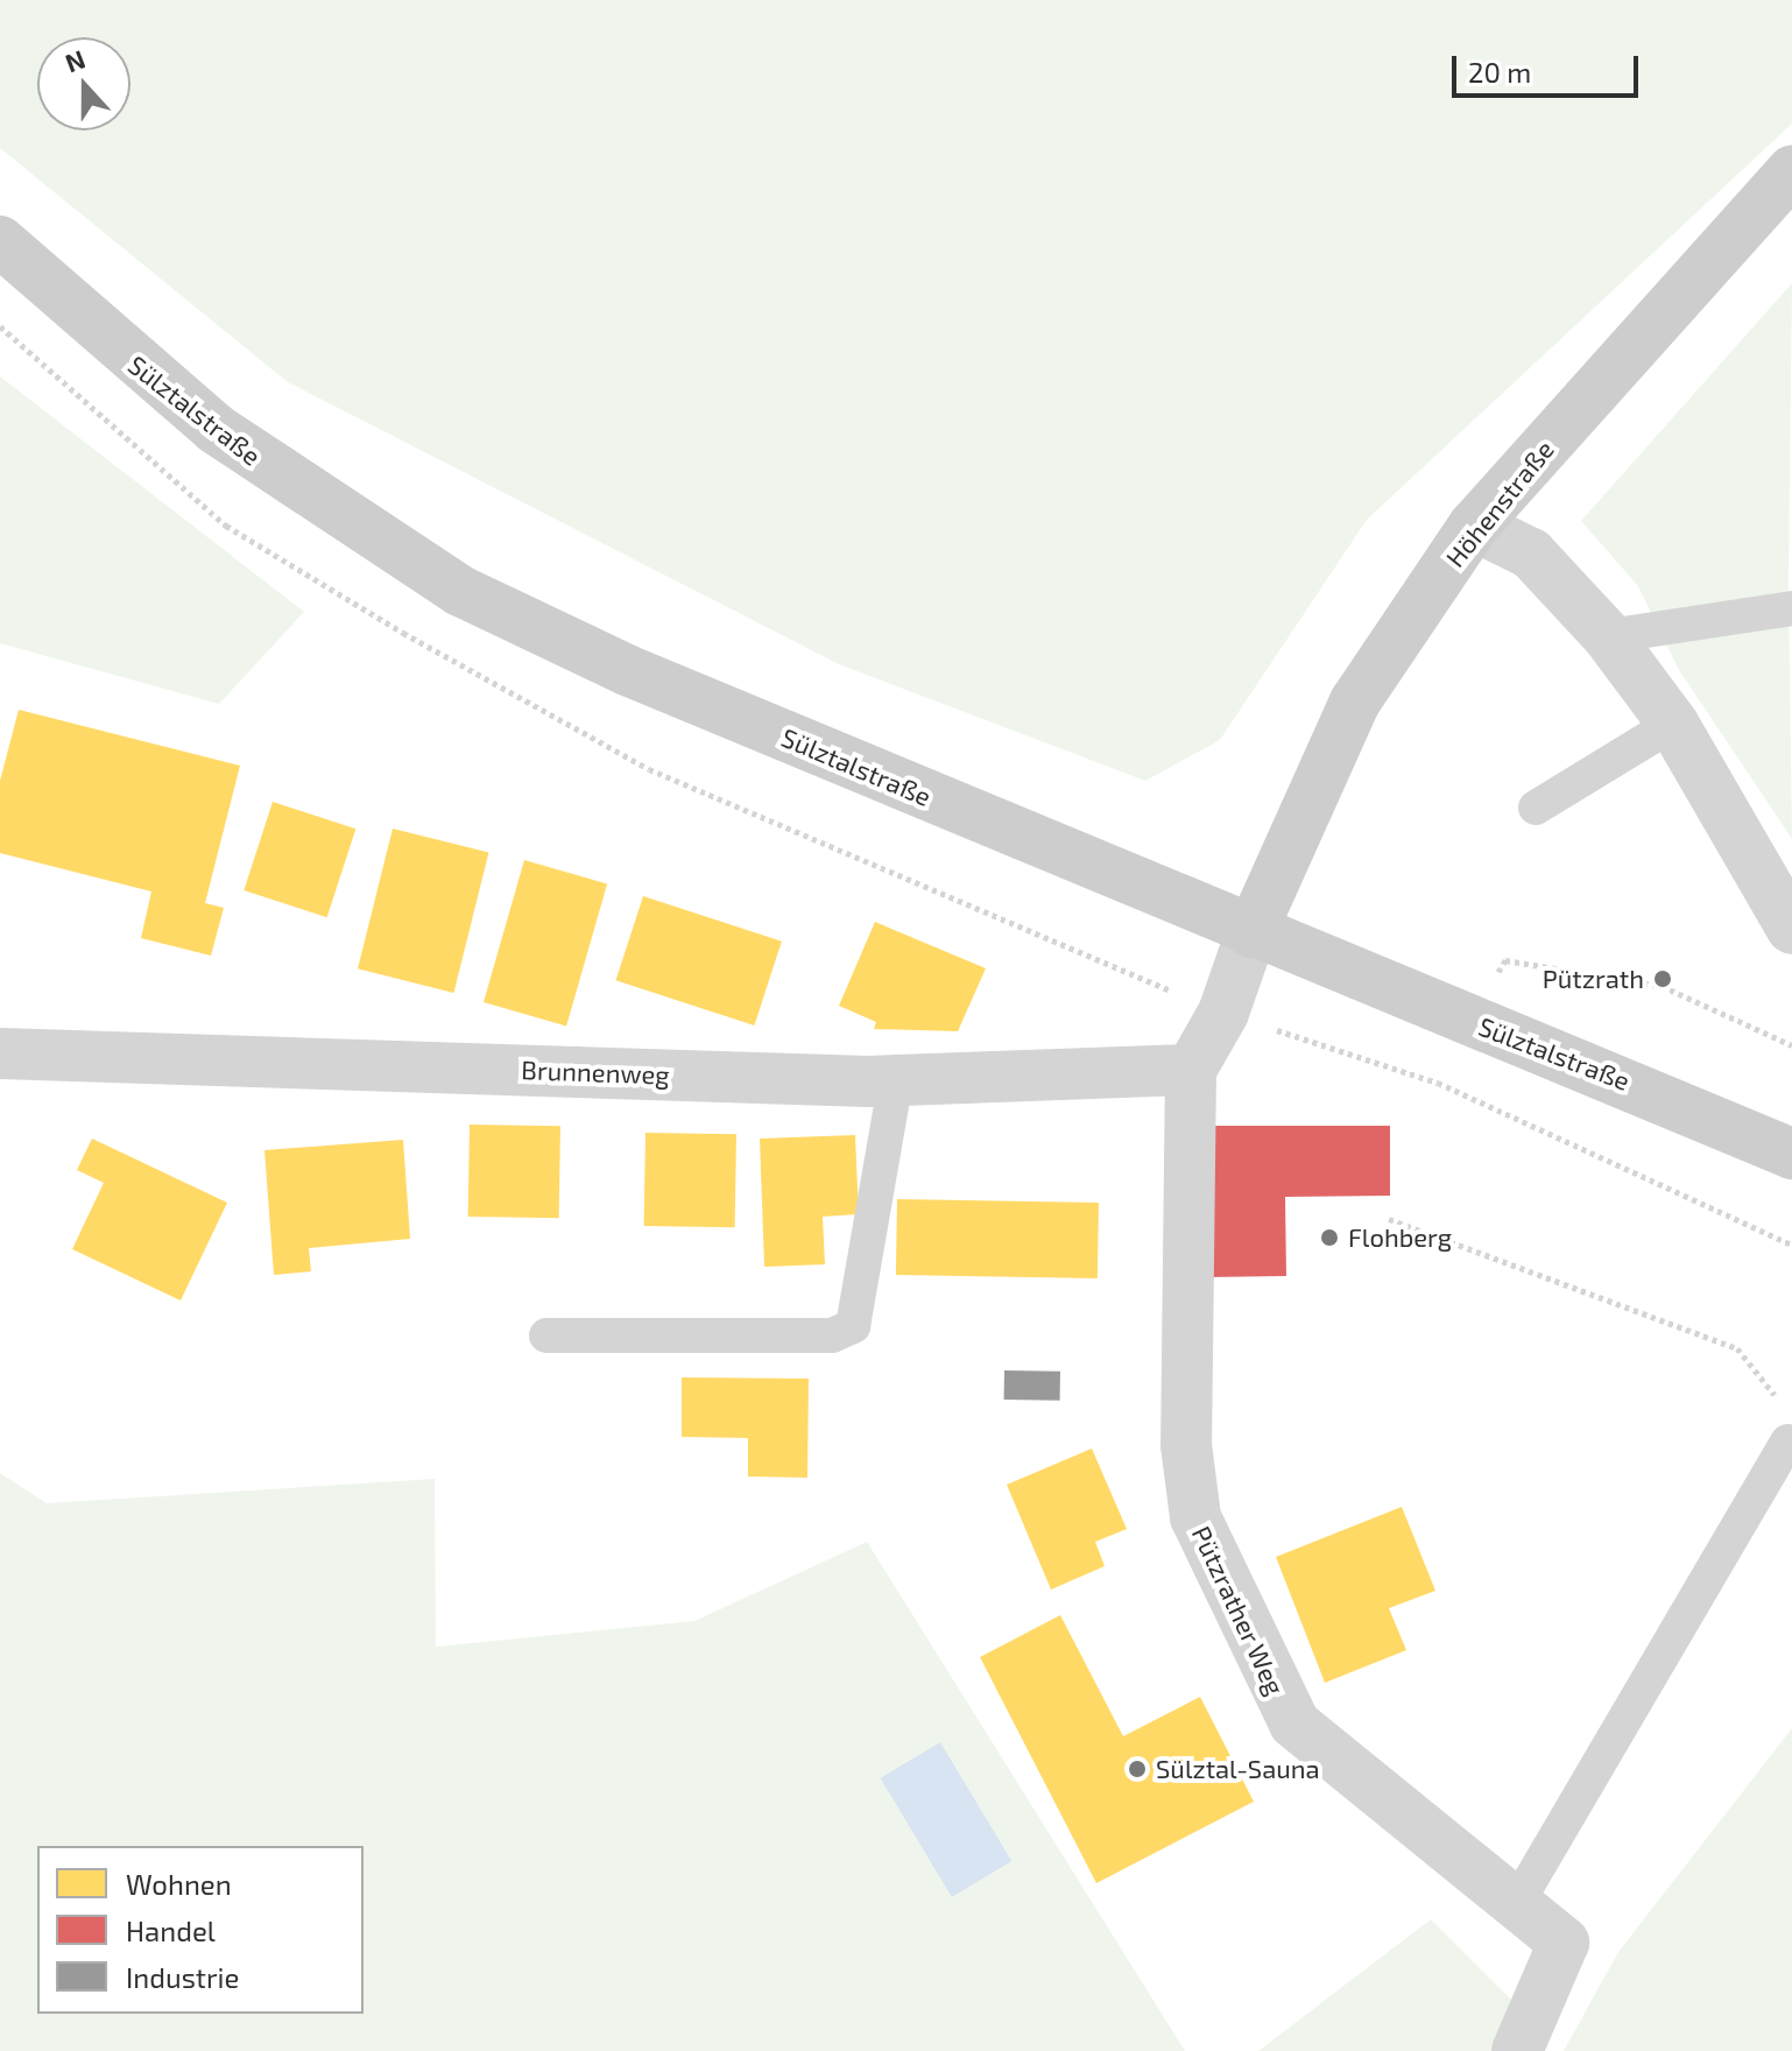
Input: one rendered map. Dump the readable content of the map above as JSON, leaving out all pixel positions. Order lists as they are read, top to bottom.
{
  "streets": {
    "main road": ["Sülztalstraße", "Höhenstraße"],
    "street": ["Brunnenweg", "Pützrather Weg"]
  },
  "crossings": [
    ["Sülztalstraße", "Höhenstraße"],
    ["Sülztalstraße", "Pützrather Weg"],
    ["Höhenstraße", "Pützrather Weg"],
    ["Brunnenweg", "Pützrather Weg"]
  ],
  "places": ["Pützrath", "Flohberg", "Sülztal-Sauna"],
  "legend": ["Wohnen", "Handel", "Industrie"],
  "scale_bar": "20 m",
  "north": "top"
}
